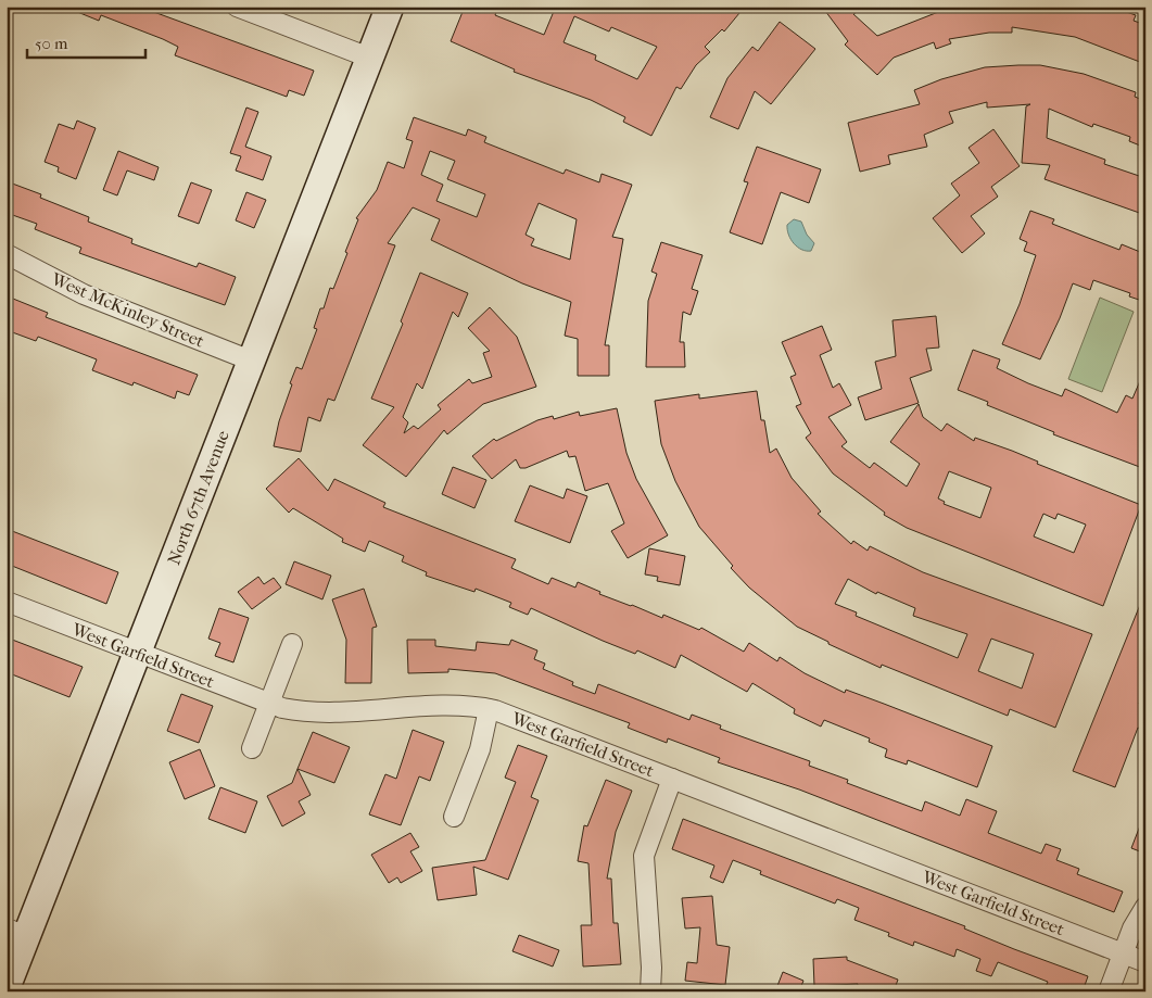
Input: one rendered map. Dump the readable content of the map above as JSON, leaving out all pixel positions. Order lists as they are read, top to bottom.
{
  "streets": {
    "main road": ["North 67th Avenue"],
    "street": ["West McKinley Street", "West Garfield Street"]
  },
  "crossings": [
    ["West McKinley Street", "North 67th Avenue"],
    ["North 67th Avenue", "West Garfield Street"]
  ],
  "scale_bar": "50 m"
}
